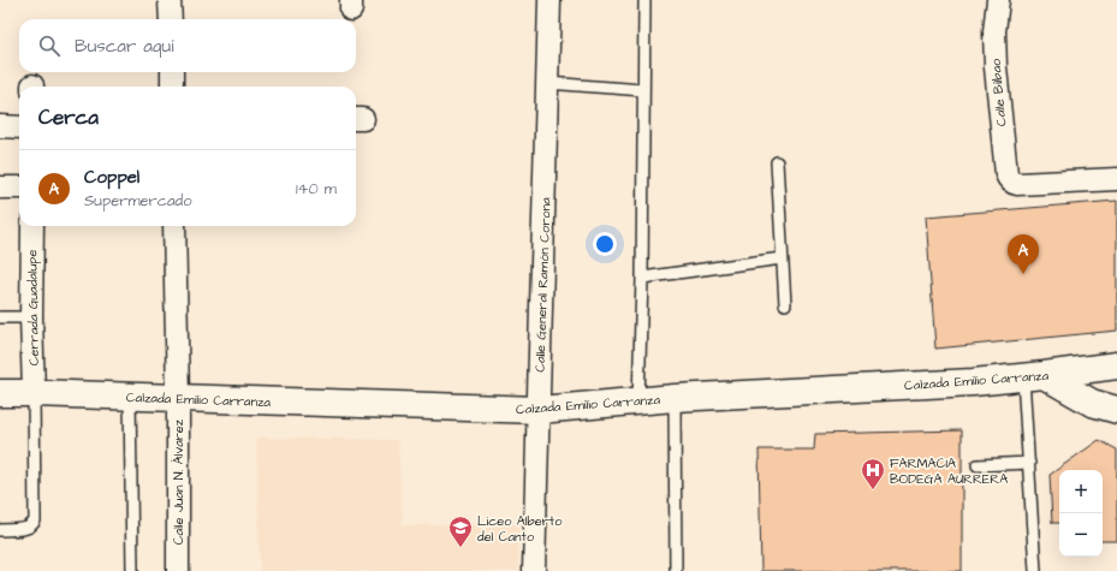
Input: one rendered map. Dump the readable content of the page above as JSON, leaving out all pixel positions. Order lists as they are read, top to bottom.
{
  "streets": {
    "main road": ["Calzada Emilio Carranza"],
    "street": [
      "Calle Bilbao",
      "Calle General Ramón Corona",
      "Cerrada Guadalupe",
      "Calle Juan N. Álvarez"
    ]
  },
  "crossings": [
    ["Calle General Ramón Corona", "Calzada Emilio Carranza"],
    ["Cerrada Guadalupe", "Calzada Emilio Carranza"],
    ["Calzada Emilio Carranza", "Calle Juan N. Álvarez"]
  ],
  "places": {
    "hospital": ["FARMACIA BODEGA AURRERA"],
    "school or university": ["Liceo Alberto del Canto"]
  },
  "page": {
    "search": "Buscar aquí",
    "heading": "Cerca",
    "list": [
      {
        "mark": "A",
        "name": "Coppel",
        "note": "Supermercado",
        "value": "140 m"
      }
    ],
    "pins": "A",
    "map_buttons": ["+", "−"]
  }
}
